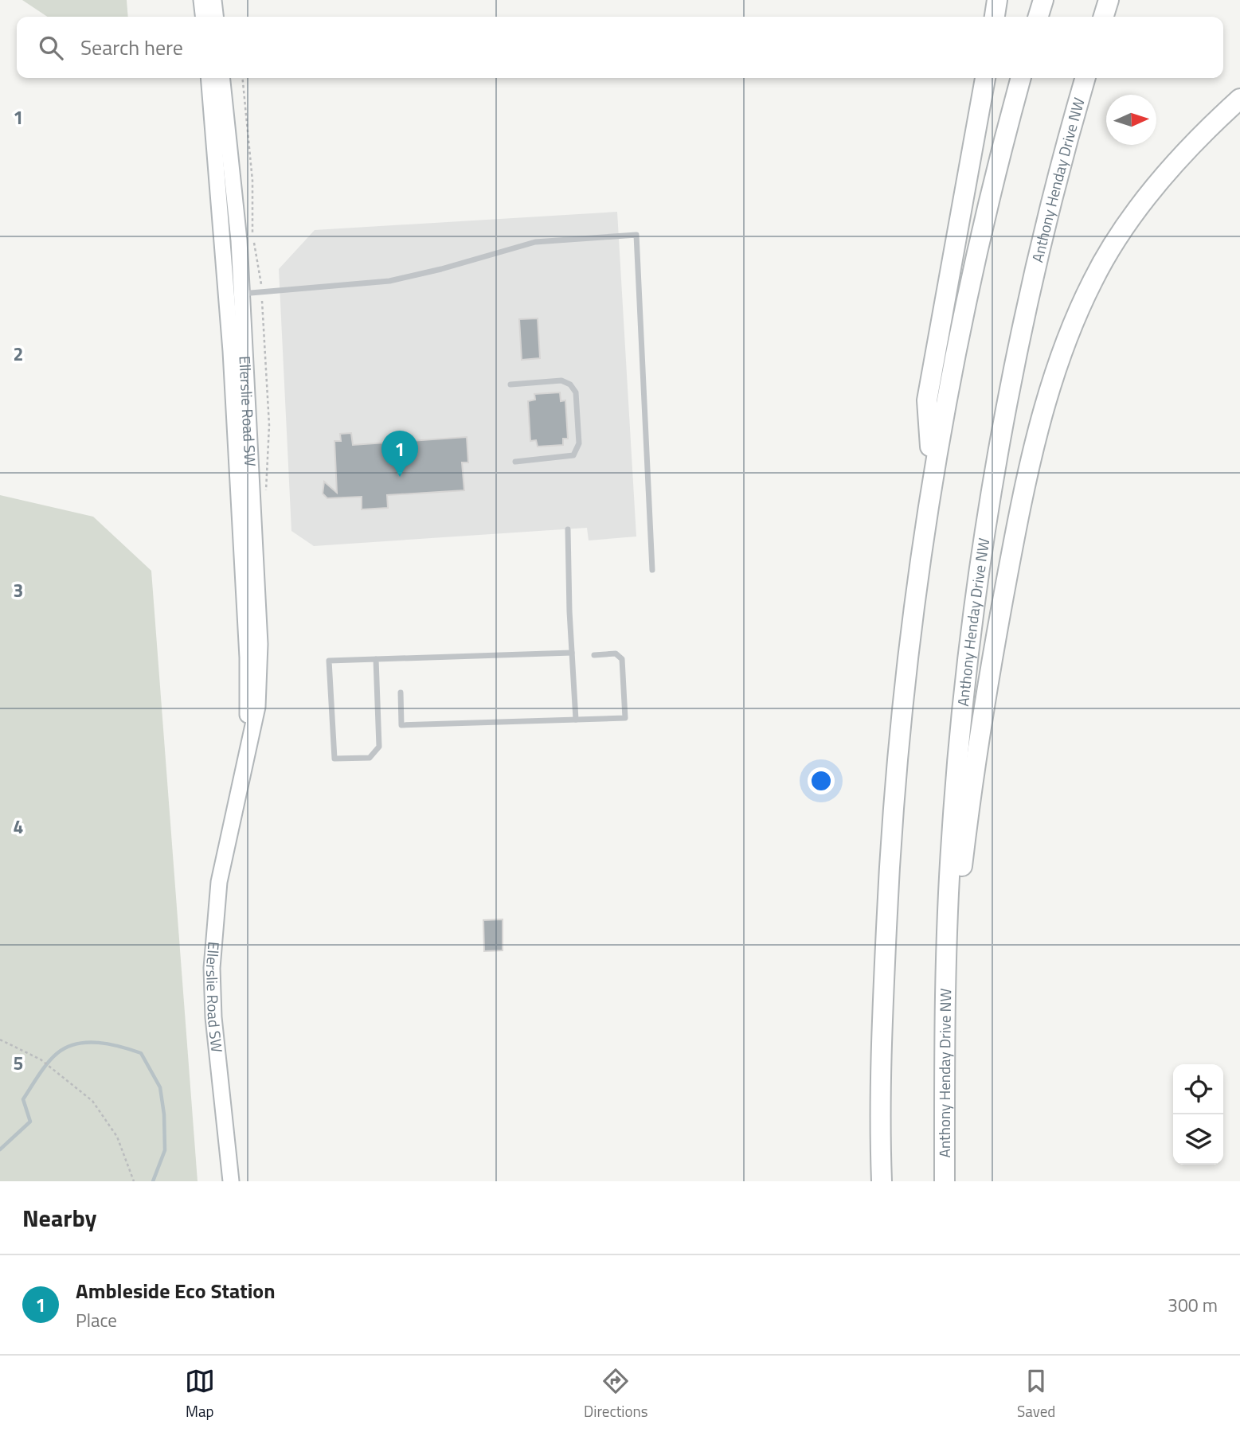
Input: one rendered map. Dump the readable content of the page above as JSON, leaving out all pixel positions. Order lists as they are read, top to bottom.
{
  "streets": {
    "highway": ["Anthony Henday Drive NW"],
    "main road": ["Ellerslie Road SW"]
  },
  "north": "right",
  "page": {
    "search": "Search here",
    "pins": "1",
    "heading": "Nearby",
    "list": [
      {
        "mark": "1",
        "name": "Ambleside Eco Station",
        "note": "Place",
        "value": "300 m"
      }
    ],
    "nav": ["Map", "Directions", "Saved"]
  },
  "grid": {
    "rows": [
      "1",
      "2",
      "3",
      "4",
      "5"
    ]
  }
}
